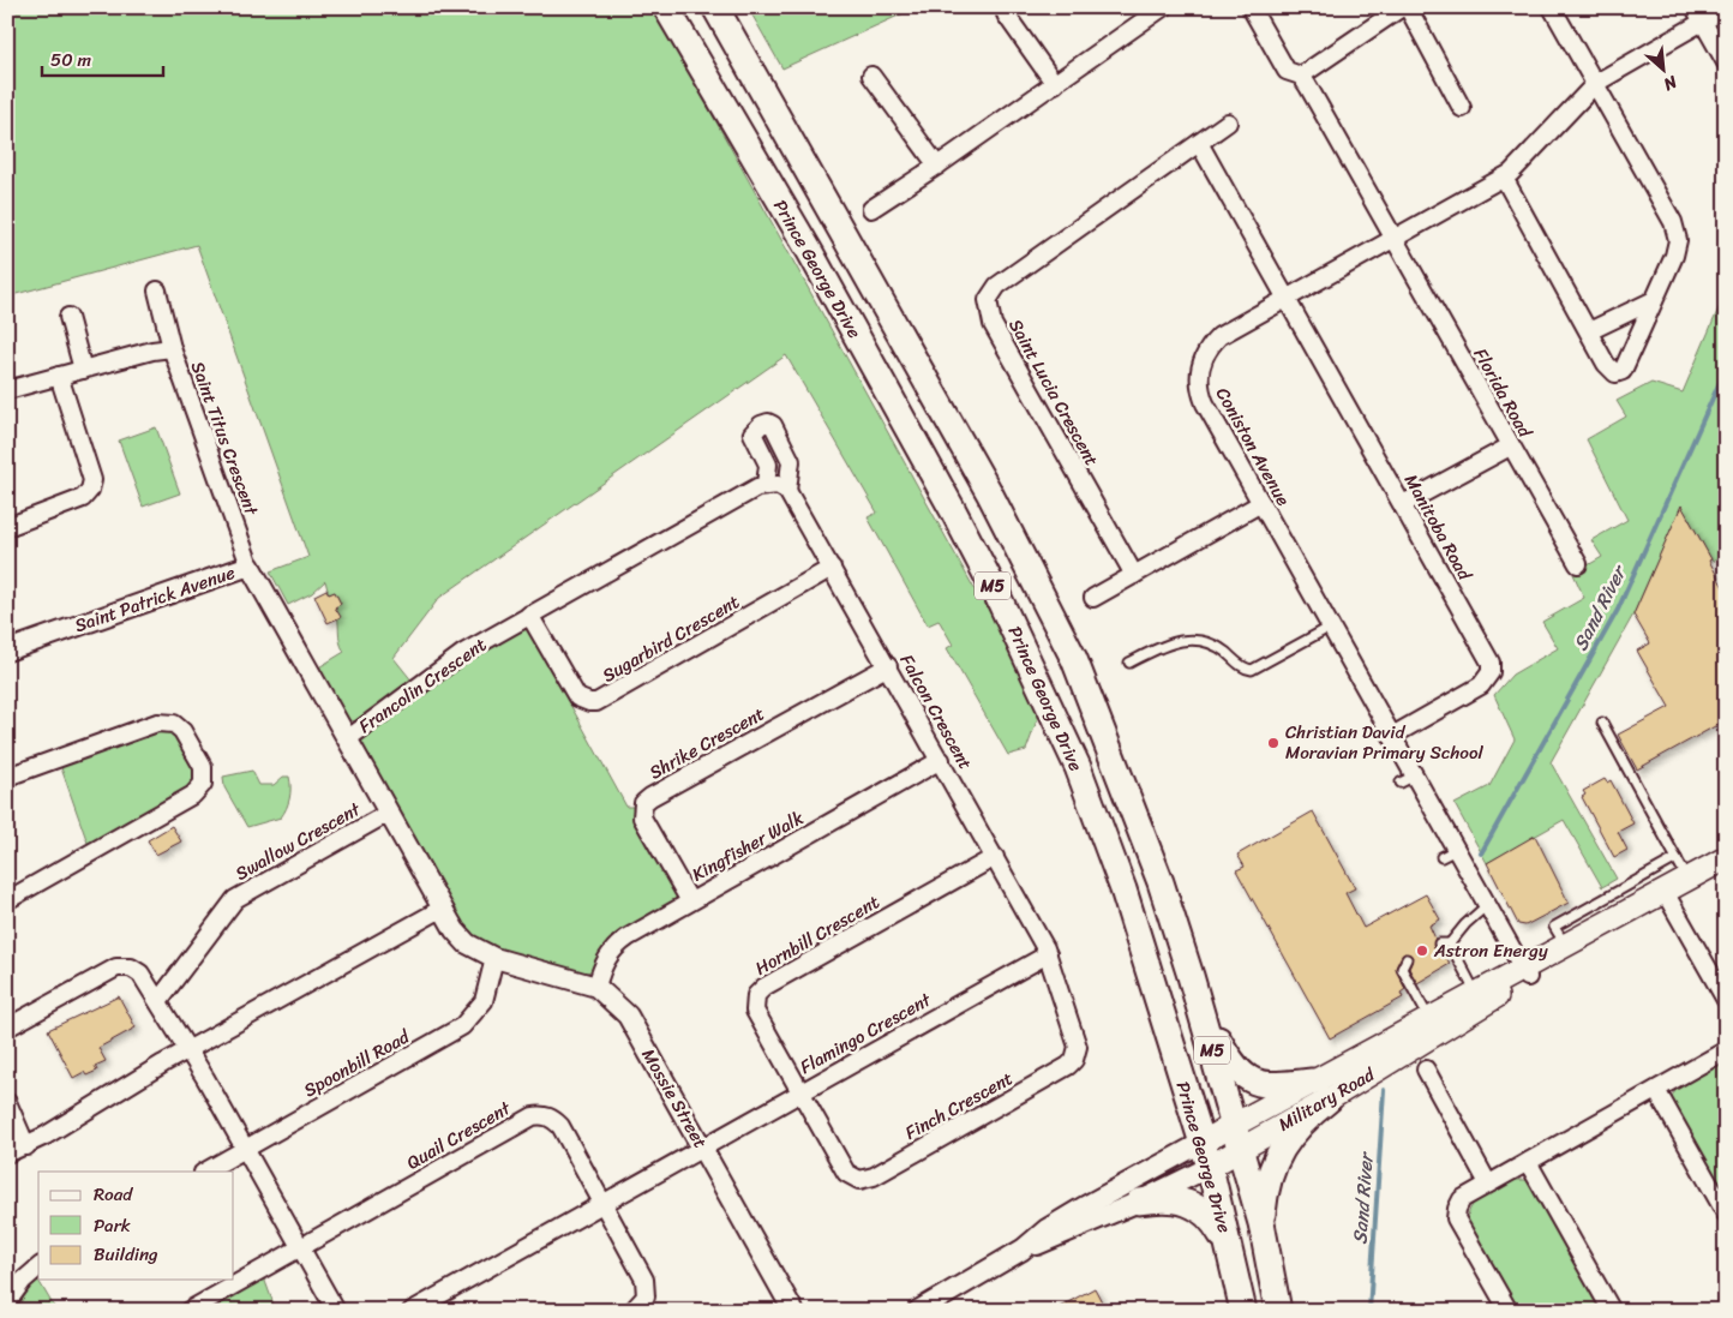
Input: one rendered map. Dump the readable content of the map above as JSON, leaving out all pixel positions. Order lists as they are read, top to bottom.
{
  "streets": {
    "main road": ["Prince George Drive", "M5", "Military Road"],
    "street": [
      "Saint Lucia Crescent",
      "Florida Road",
      "Saint Titus Crescent",
      "Coniston Avenue",
      "Manitoba Road",
      "Saint Patrick Avenue",
      "Sugarbird Crescent",
      "Francolin Crescent",
      "Falcon Crescent",
      "Shrike Crescent",
      "Swallow Crescent",
      "Kingfisher Walk",
      "Hornbill Crescent",
      "Flamingo Crescent",
      "Spoonbill Road",
      "Mossie Street",
      "Finch Crescent",
      "Quail Crescent"
    ]
  },
  "crossings": [
    ["Prince George Drive", "Military Road"],
    ["Florida Road", "Coniston Avenue"],
    ["Saint Titus Crescent", "Saint Patrick Avenue"],
    ["Coniston Avenue", "Manitoba Road"],
    ["Coniston Avenue", "Military Road"],
    ["Saint Patrick Avenue", "Francolin Crescent"],
    ["Sugarbird Crescent", "Francolin Crescent"],
    ["Sugarbird Crescent", "Falcon Crescent"],
    ["Francolin Crescent", "Swallow Crescent"],
    ["Francolin Crescent", "Spoonbill Road"],
    ["Francolin Crescent", "Mossie Street"],
    ["Falcon Crescent", "Shrike Crescent"],
    ["Falcon Crescent", "Kingfisher Walk"],
    ["Falcon Crescent", "Hornbill Crescent"],
    ["Falcon Crescent", "Flamingo Crescent"],
    ["Falcon Crescent", "Finch Crescent"],
    ["Shrike Crescent", "Kingfisher Walk"],
    ["Kingfisher Walk", "Mossie Street"],
    ["Hornbill Crescent", "Flamingo Crescent"],
    ["Hornbill Crescent", "Finch Crescent"],
    ["Flamingo Crescent", "Mossie Street"],
    ["Flamingo Crescent", "Finch Crescent"],
    ["Flamingo Crescent", "Quail Crescent"],
    ["Spoonbill Road", "Mossie Street"]
  ],
  "water": ["Sand River"],
  "places": ["Christian David Moravian Primary School", "Astron Energy"],
  "legend": ["Road", "Park", "Building"],
  "scale_bar": "50 m",
  "north": "bottom right"
}
